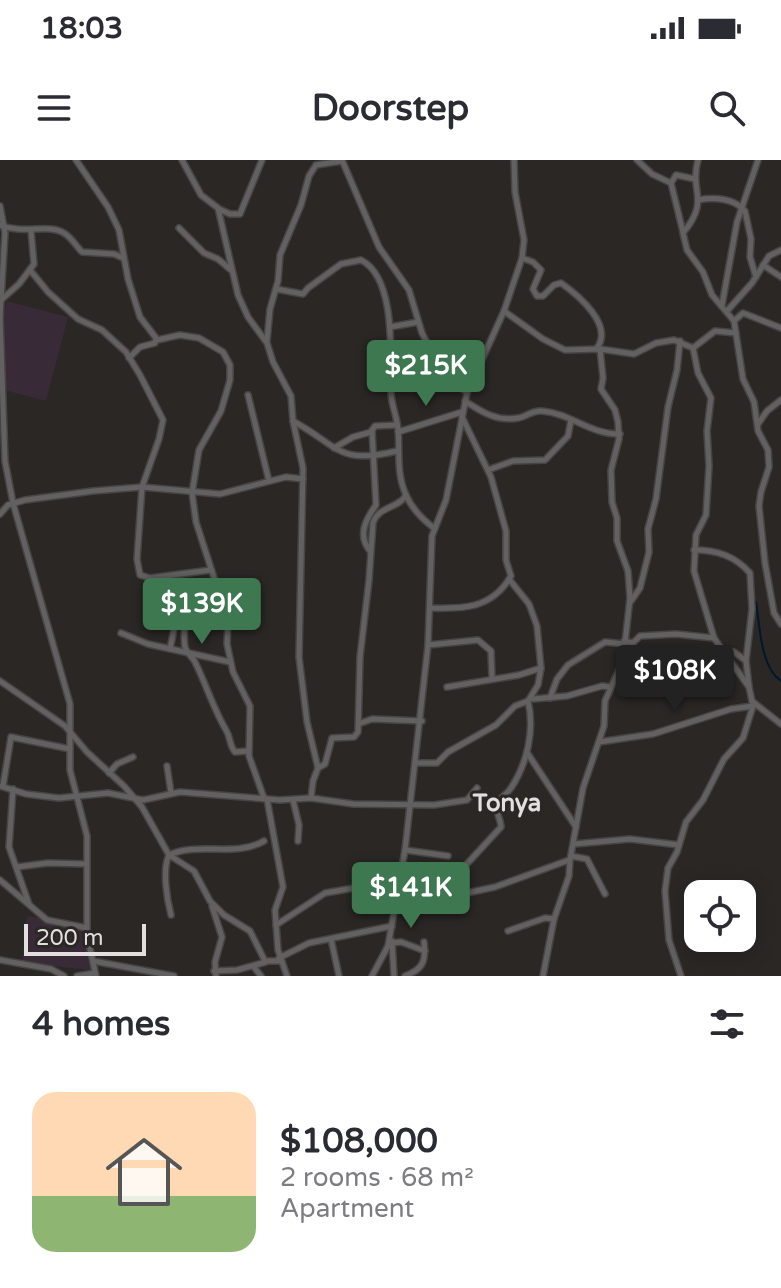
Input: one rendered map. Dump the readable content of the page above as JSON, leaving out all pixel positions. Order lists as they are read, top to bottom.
{
  "districts": ["Tonya"],
  "scale_bar": "200 m",
  "page": {
    "status": "18:03",
    "header": "Doorstep",
    "price": [
      "$215K",
      "$139K",
      "$108K",
      "$141K"
    ],
    "scale": "200 m",
    "heading": "4 homes",
    "list": [
      {
        "name": "$108,000",
        "note": "2 rooms · 68 m² · Apartment"
      }
    ]
  }
}
